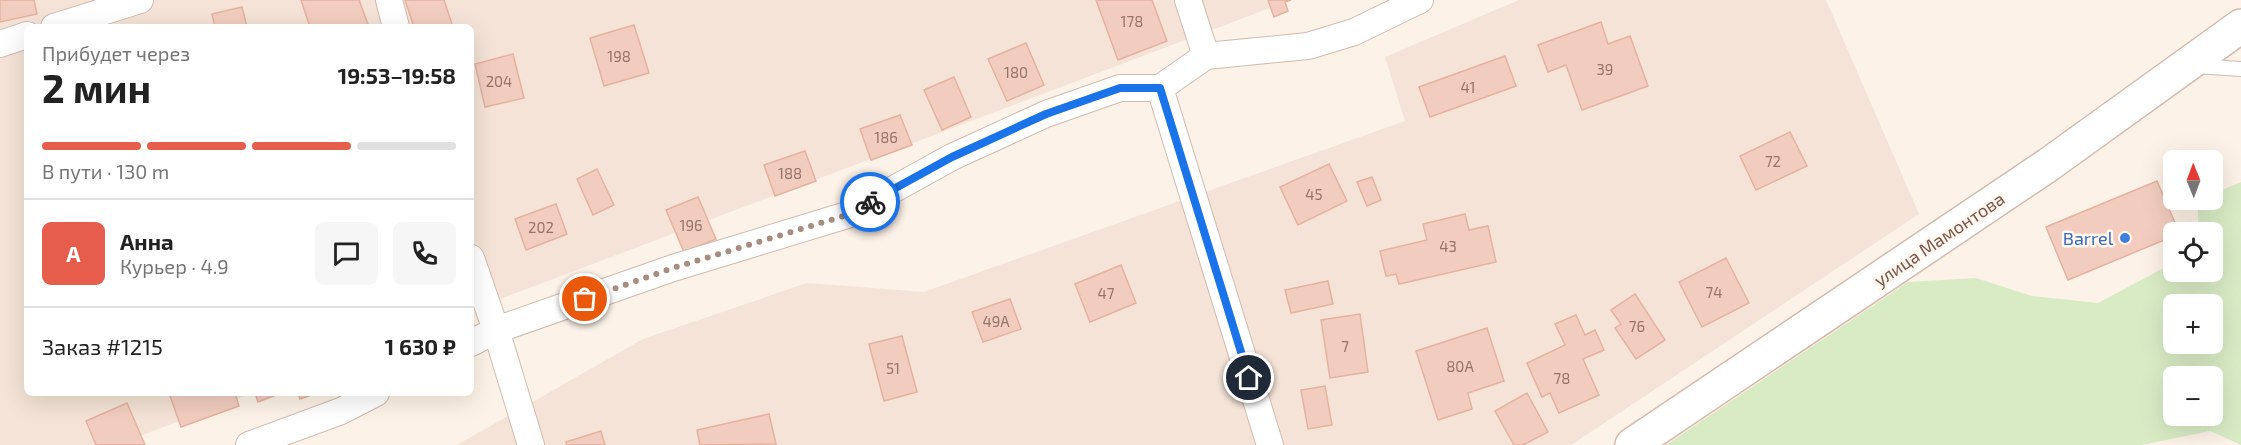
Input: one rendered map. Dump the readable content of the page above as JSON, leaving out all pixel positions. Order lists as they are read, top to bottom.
{
  "streets": {
    "main road": ["улица Мамонтова"]
  },
  "places": ["Barrel"],
  "house_numbers": [
    "178",
    "198",
    "39",
    "180",
    "204",
    "41",
    "186",
    "72",
    "188",
    "45",
    "196",
    "202",
    "43",
    "74",
    "47",
    "49А",
    "76",
    "7",
    "80А",
    "51",
    "78"
  ],
  "north": "top",
  "page": {
    "heading": ["2 мин", "Прибудет через", "19:53–19:58"],
    "panel": [
      "Анна",
      "Курьер · 4.9",
      "Заказ #1215",
      "1 630 ₽"
    ],
    "bar": "В пути · 130 m",
    "map_buttons": ["+", "−"],
    "round": "А"
  }
}
